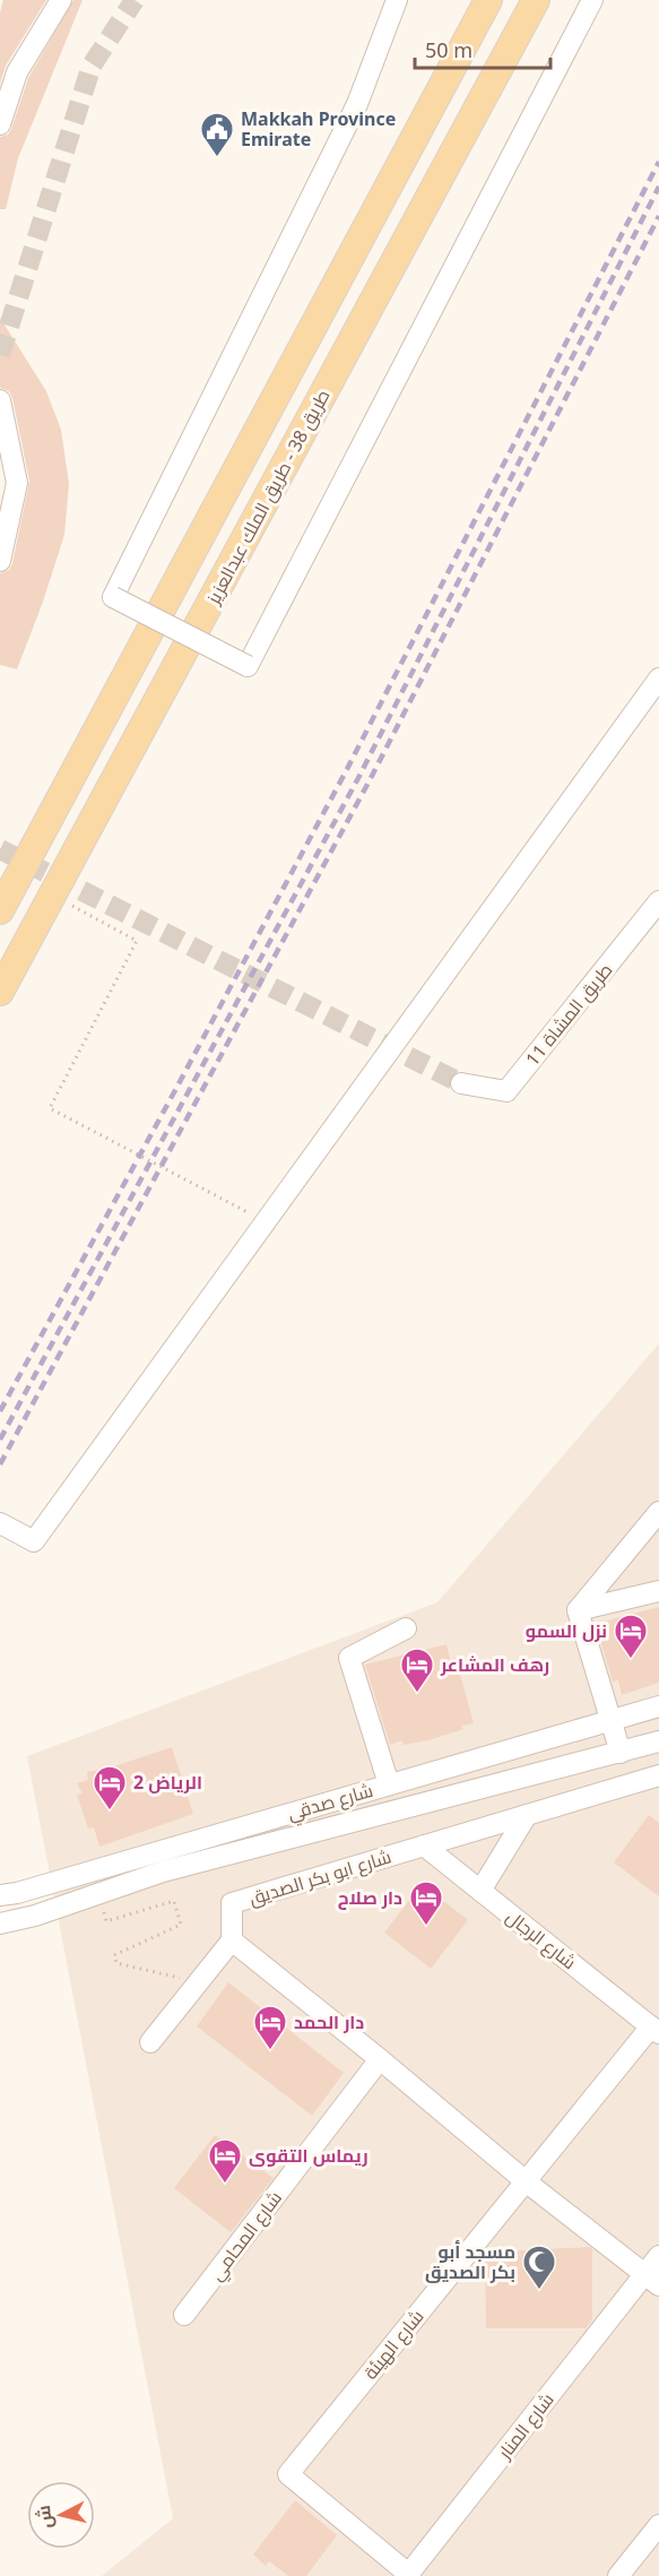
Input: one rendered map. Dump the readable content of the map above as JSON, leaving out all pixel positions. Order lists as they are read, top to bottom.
{
  "streets": {
    "main road": ["طريق 38 - طريق الملك عبدالعزيز"],
    "street": [
      "طريق المشاة 11",
      "شارع صدقي",
      "شارع ابو بكر الصديق",
      "شارع الرجال",
      "شارع المحامي",
      "شارع الهيئة",
      "شارع المنار"
    ]
  },
  "crossings": [
    ["شارع ابو بكر الصديق", "شارع الرجال"],
    ["شارع الرجال", "شارع الهيئة"],
    ["شارع الهيئة", "شارع المنار"]
  ],
  "places": {
    "public building": ["Makkah Province Emirate"],
    "hotel": [
      "نزل السمو",
      "رهف المشاعر",
      "الرياض 2",
      "دار صلاح",
      "دار الحمد",
      "ريماس التقوى"
    ],
    "mosque": ["مسجد أبو بكر الصديق"]
  },
  "scale_bar": "50 m",
  "north": "left"
}
